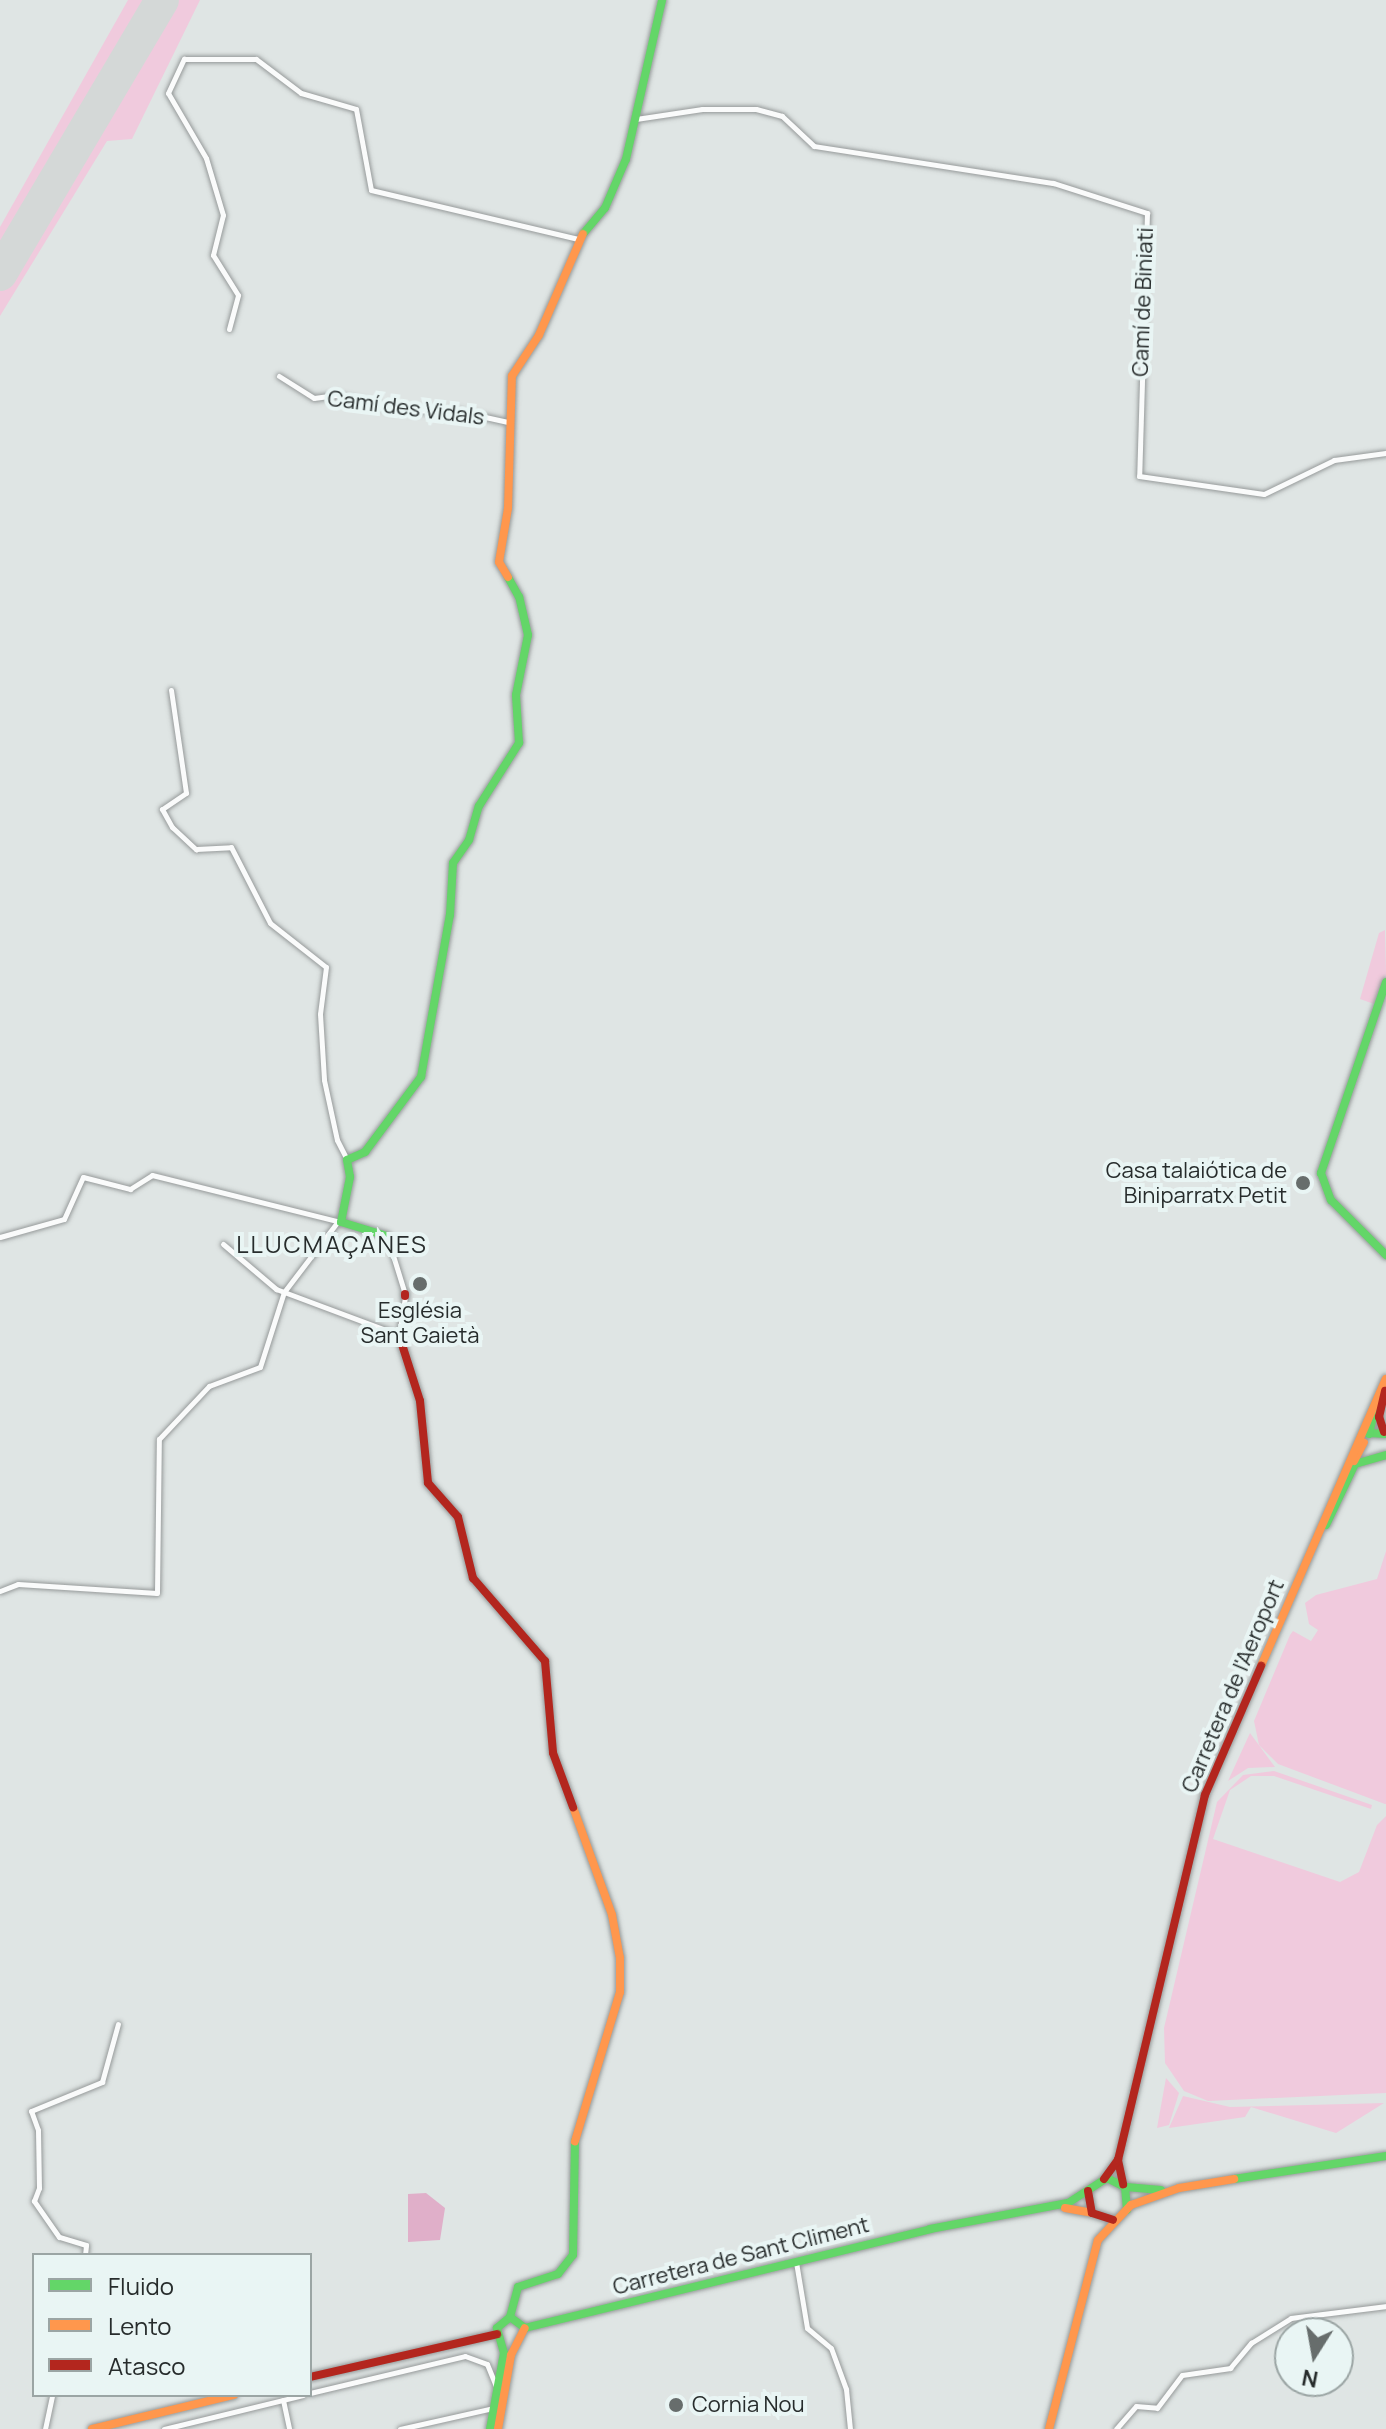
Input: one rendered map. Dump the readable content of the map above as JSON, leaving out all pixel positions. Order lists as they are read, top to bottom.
{
  "streets": {
    "main road": ["Carretera de l'Aeroport", "Carretera de Sant Climent"],
    "street": ["Camí de Biniati", "Camí des Vidals"]
  },
  "districts": ["LLUCMAÇANES"],
  "places": ["Casa talaiótica de Biniparratx Petit", "Església Sant Gaietà", "Cornia Nou"],
  "legend": ["Fluido", "Lento", "Atasco"],
  "north": "bottom"
}
